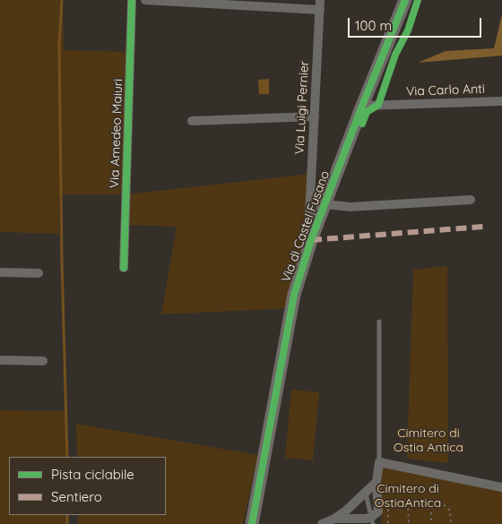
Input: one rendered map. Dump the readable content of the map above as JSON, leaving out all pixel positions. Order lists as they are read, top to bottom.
{
  "streets": {
    "street": [
      "Via Carlo Anti",
      "Via Luigi Pernier",
      "Via Amedeo Maiuri",
      "Via di Castel Fusano"
    ]
  },
  "crossings": [
    ["Via Carlo Anti", "Via di Castel Fusano"],
    ["Via Luigi Pernier", "Via di Castel Fusano"]
  ],
  "parks": ["Cimitero di Ostia Antica", "Cimitero di OstiaAntica"],
  "legend": ["Pista ciclabile", "Sentiero"],
  "scale_bar": "100 m"
}
